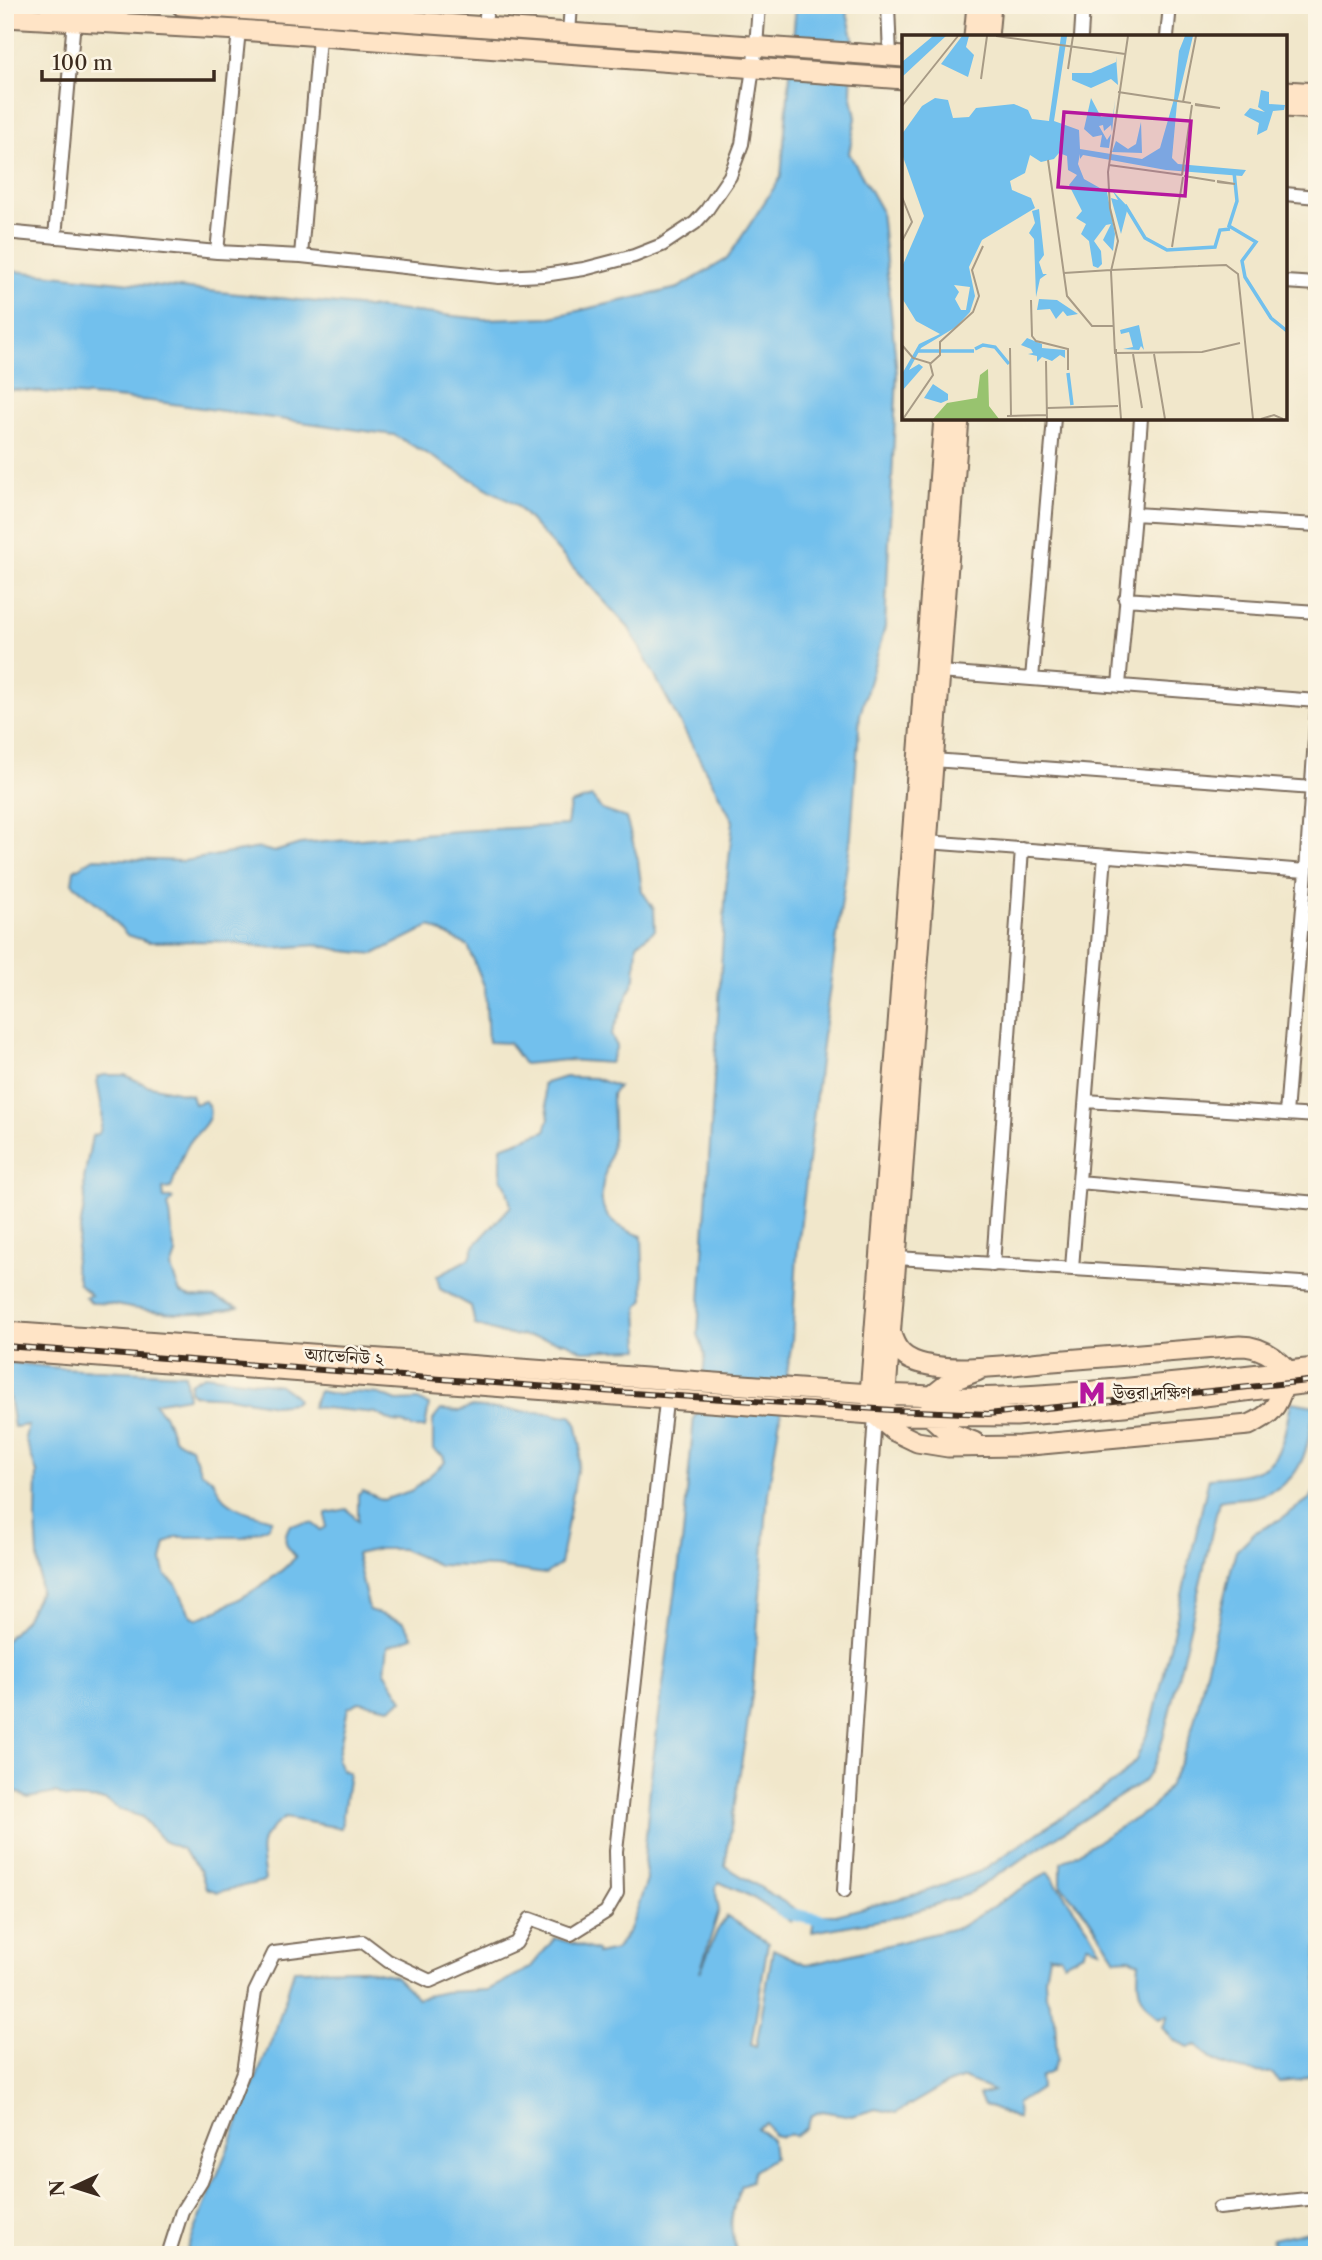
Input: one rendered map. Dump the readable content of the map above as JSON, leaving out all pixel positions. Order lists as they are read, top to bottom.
{
  "streets": {
    "street": ["অ্যাভেনিউ ২"]
  },
  "places": {
    "metro station": ["উত্তরা দক্ষিণ"]
  },
  "scale_bar": "100 m",
  "north": "left"
}
